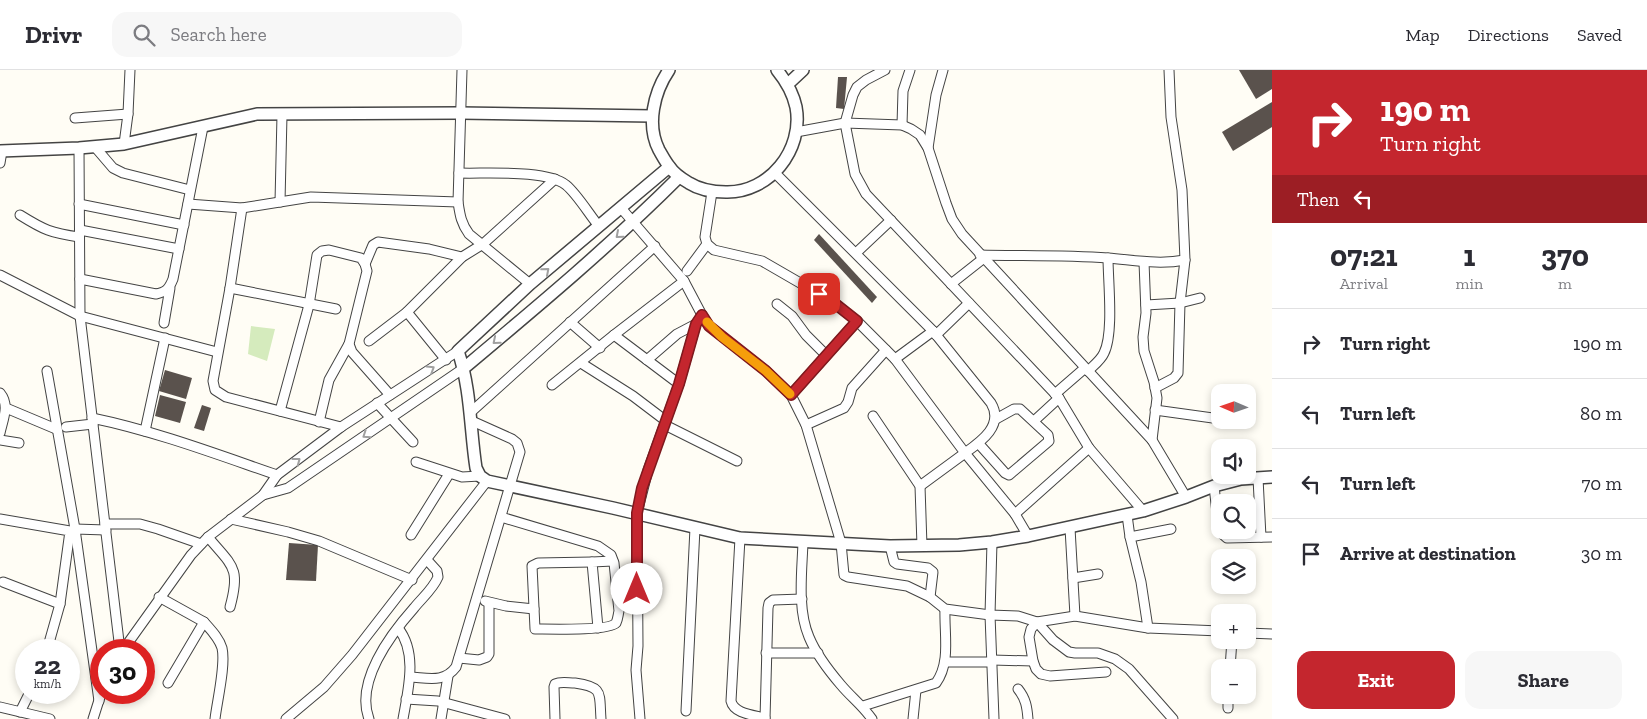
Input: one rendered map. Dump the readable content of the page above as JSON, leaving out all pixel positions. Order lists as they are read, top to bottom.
{
  "north": "left",
  "page": {
    "header": "Drivr",
    "search": "Search here",
    "nav": ["Map", "Directions", "Saved"],
    "turn": ["190 m", "Turn right"],
    "then": "Then",
    "eta": [
      "07:21",
      "Arrival",
      "1",
      "min",
      "370",
      "m"
    ],
    "list": [
      {
        "name": "Turn right",
        "value": "190 m"
      },
      {
        "name": "Turn left",
        "value": "80 m"
      },
      {
        "name": "Turn left",
        "value": "70 m"
      },
      {
        "name": "Arrive at destination",
        "value": "30 m"
      }
    ],
    "map_buttons": ["+", "−"],
    "speed": "22 km/h",
    "limit": "30",
    "buttons": ["Exit", "Share"]
  }
}
